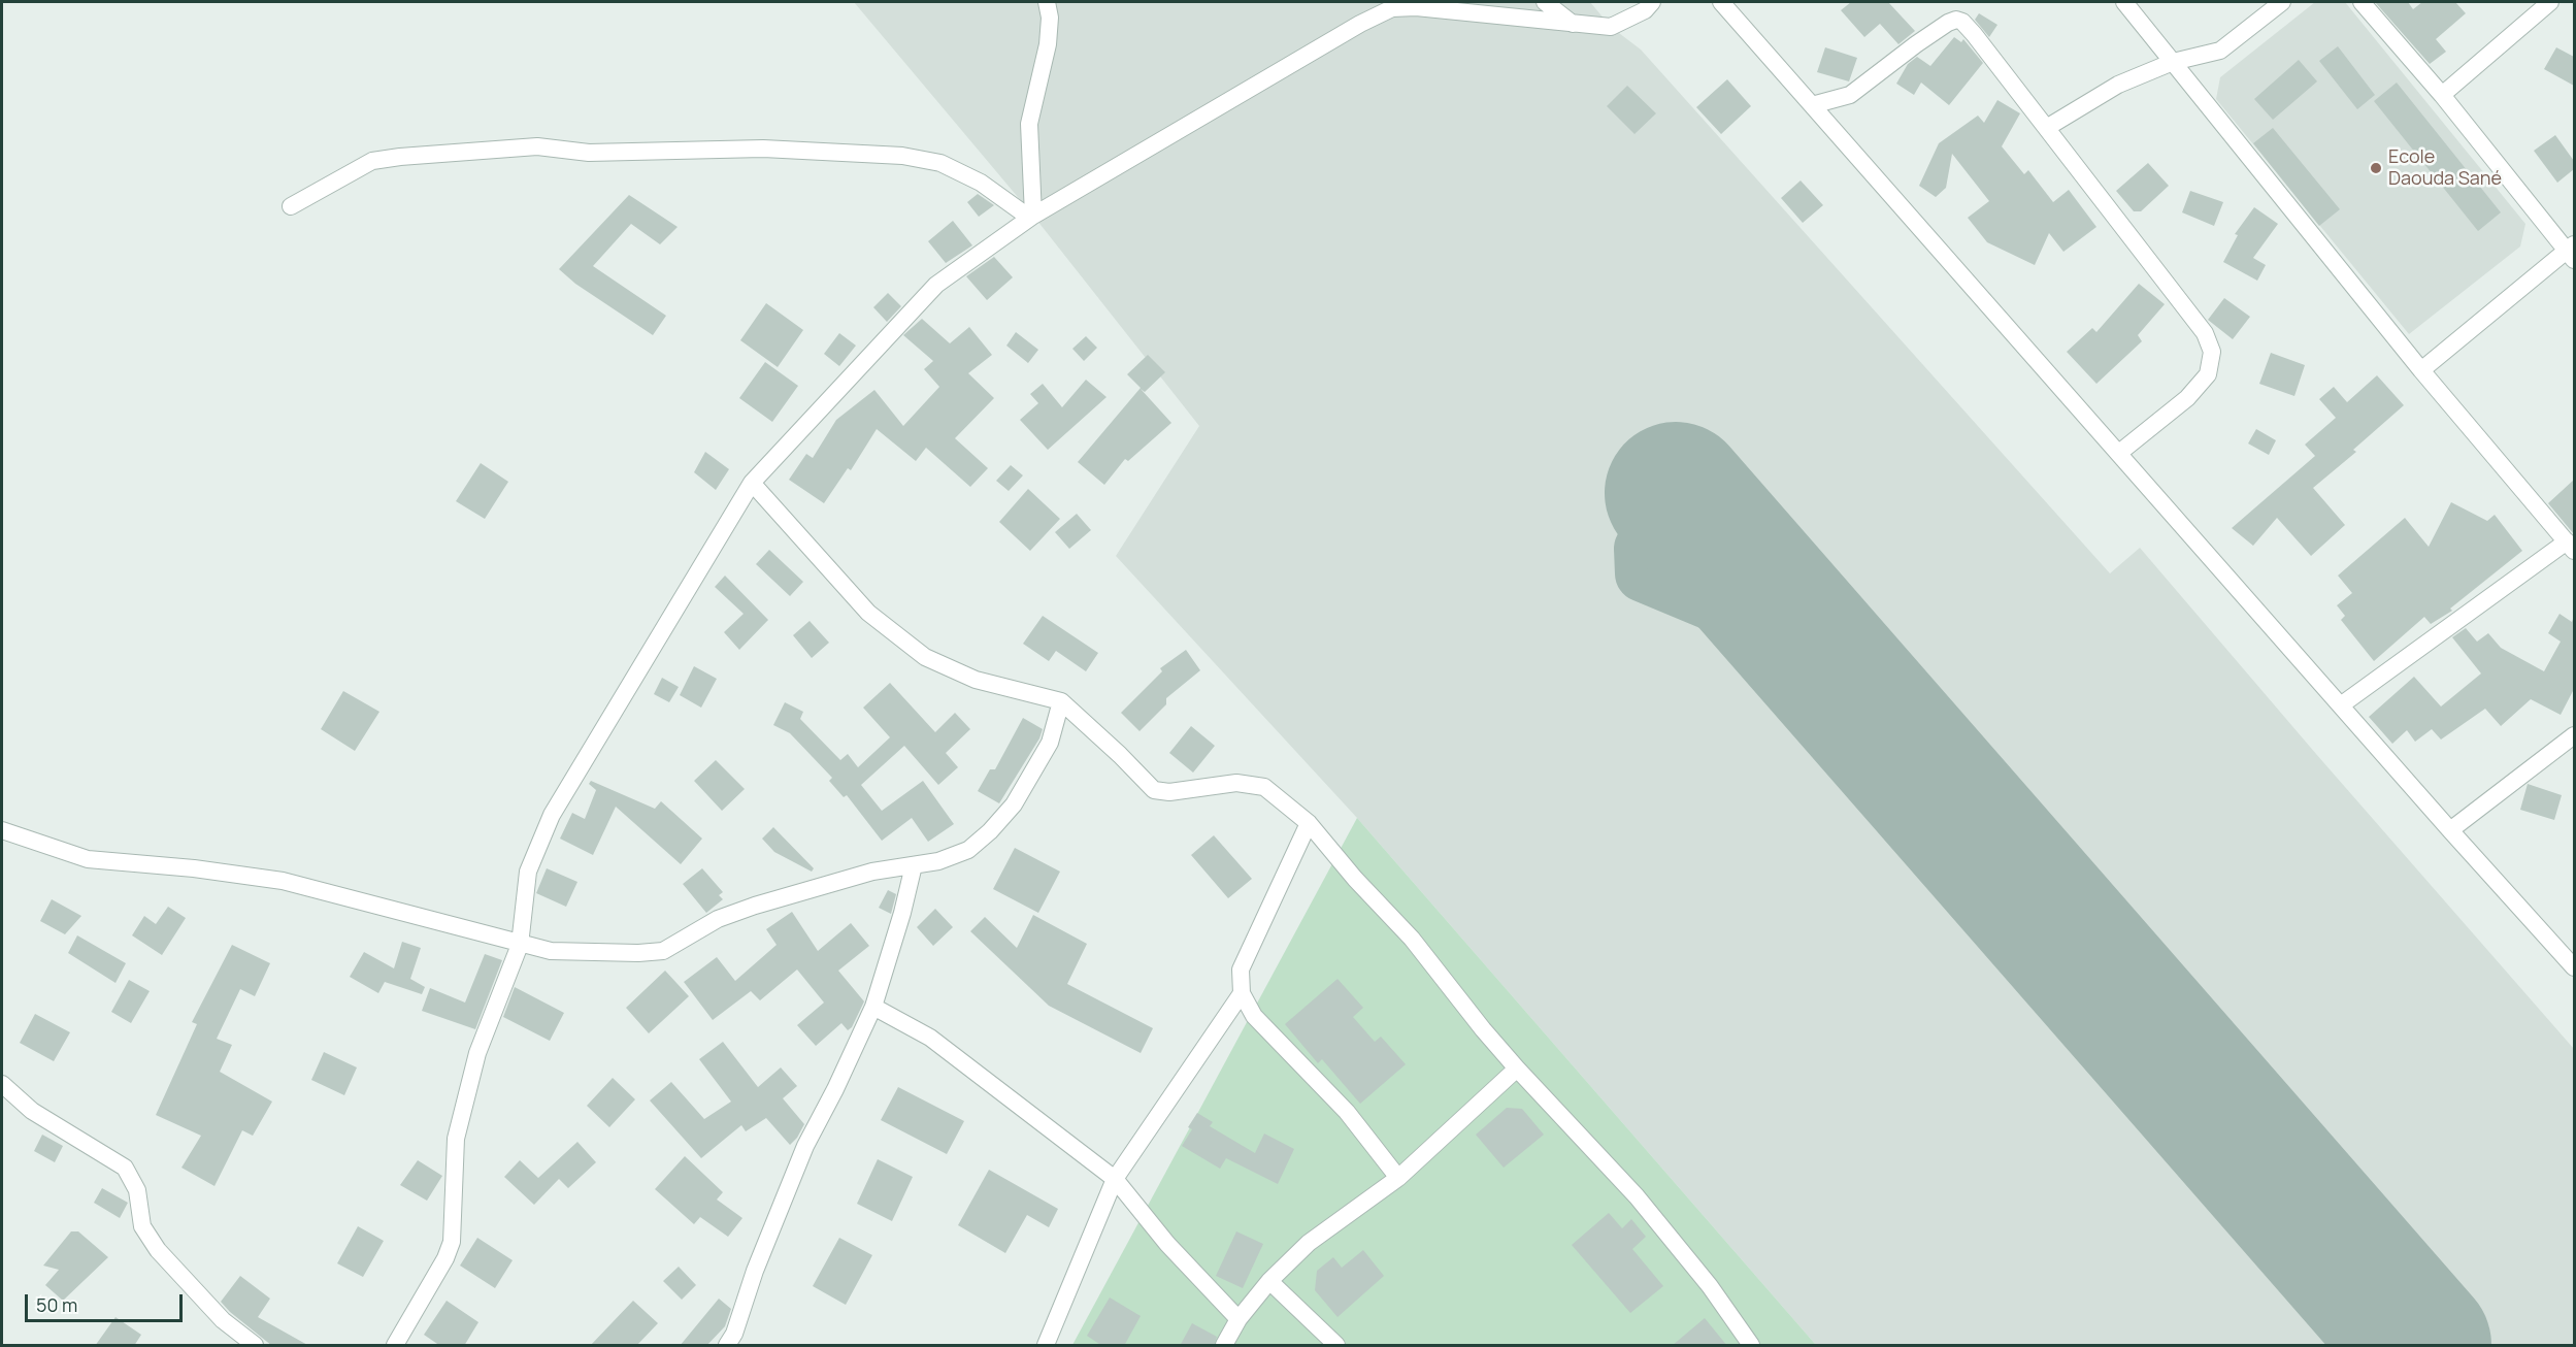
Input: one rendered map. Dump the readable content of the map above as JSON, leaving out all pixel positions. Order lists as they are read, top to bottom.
{
  "places": ["Ecole Daouda Sané"],
  "scale_bar": "50 m"
}
